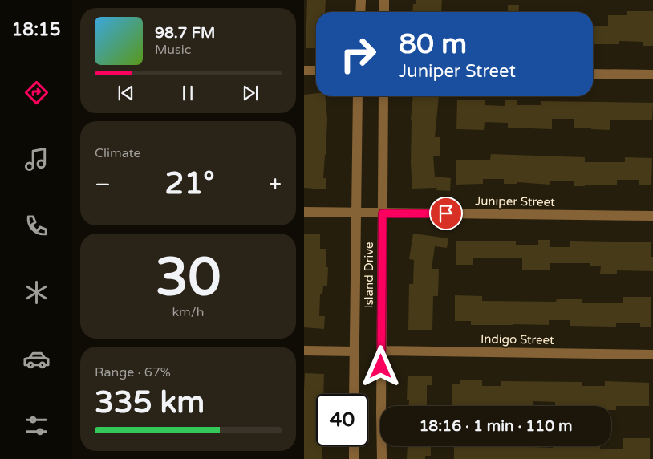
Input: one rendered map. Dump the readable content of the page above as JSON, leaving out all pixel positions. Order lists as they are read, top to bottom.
{
  "streets": {
    "street": ["Juniper Street", "Island Drive", "Indigo Street"]
  },
  "crossings": [
    ["Juniper Street", "Island Drive"],
    ["Island Drive", "Indigo Street"]
  ],
  "page": {
    "tabs": "18:15",
    "turn": ["80 m", "Juniper Street"],
    "song": ["98.7 FM", "Music"],
    "tile": [
      "Climate",
      ["30", "km/h"],
      ["Range · 67%", "335 km"]
    ],
    "heat": ["−", "21°", "+"],
    "limit": "40",
    "trip": "18:16 · 1 min · 110 m"
  }
}
